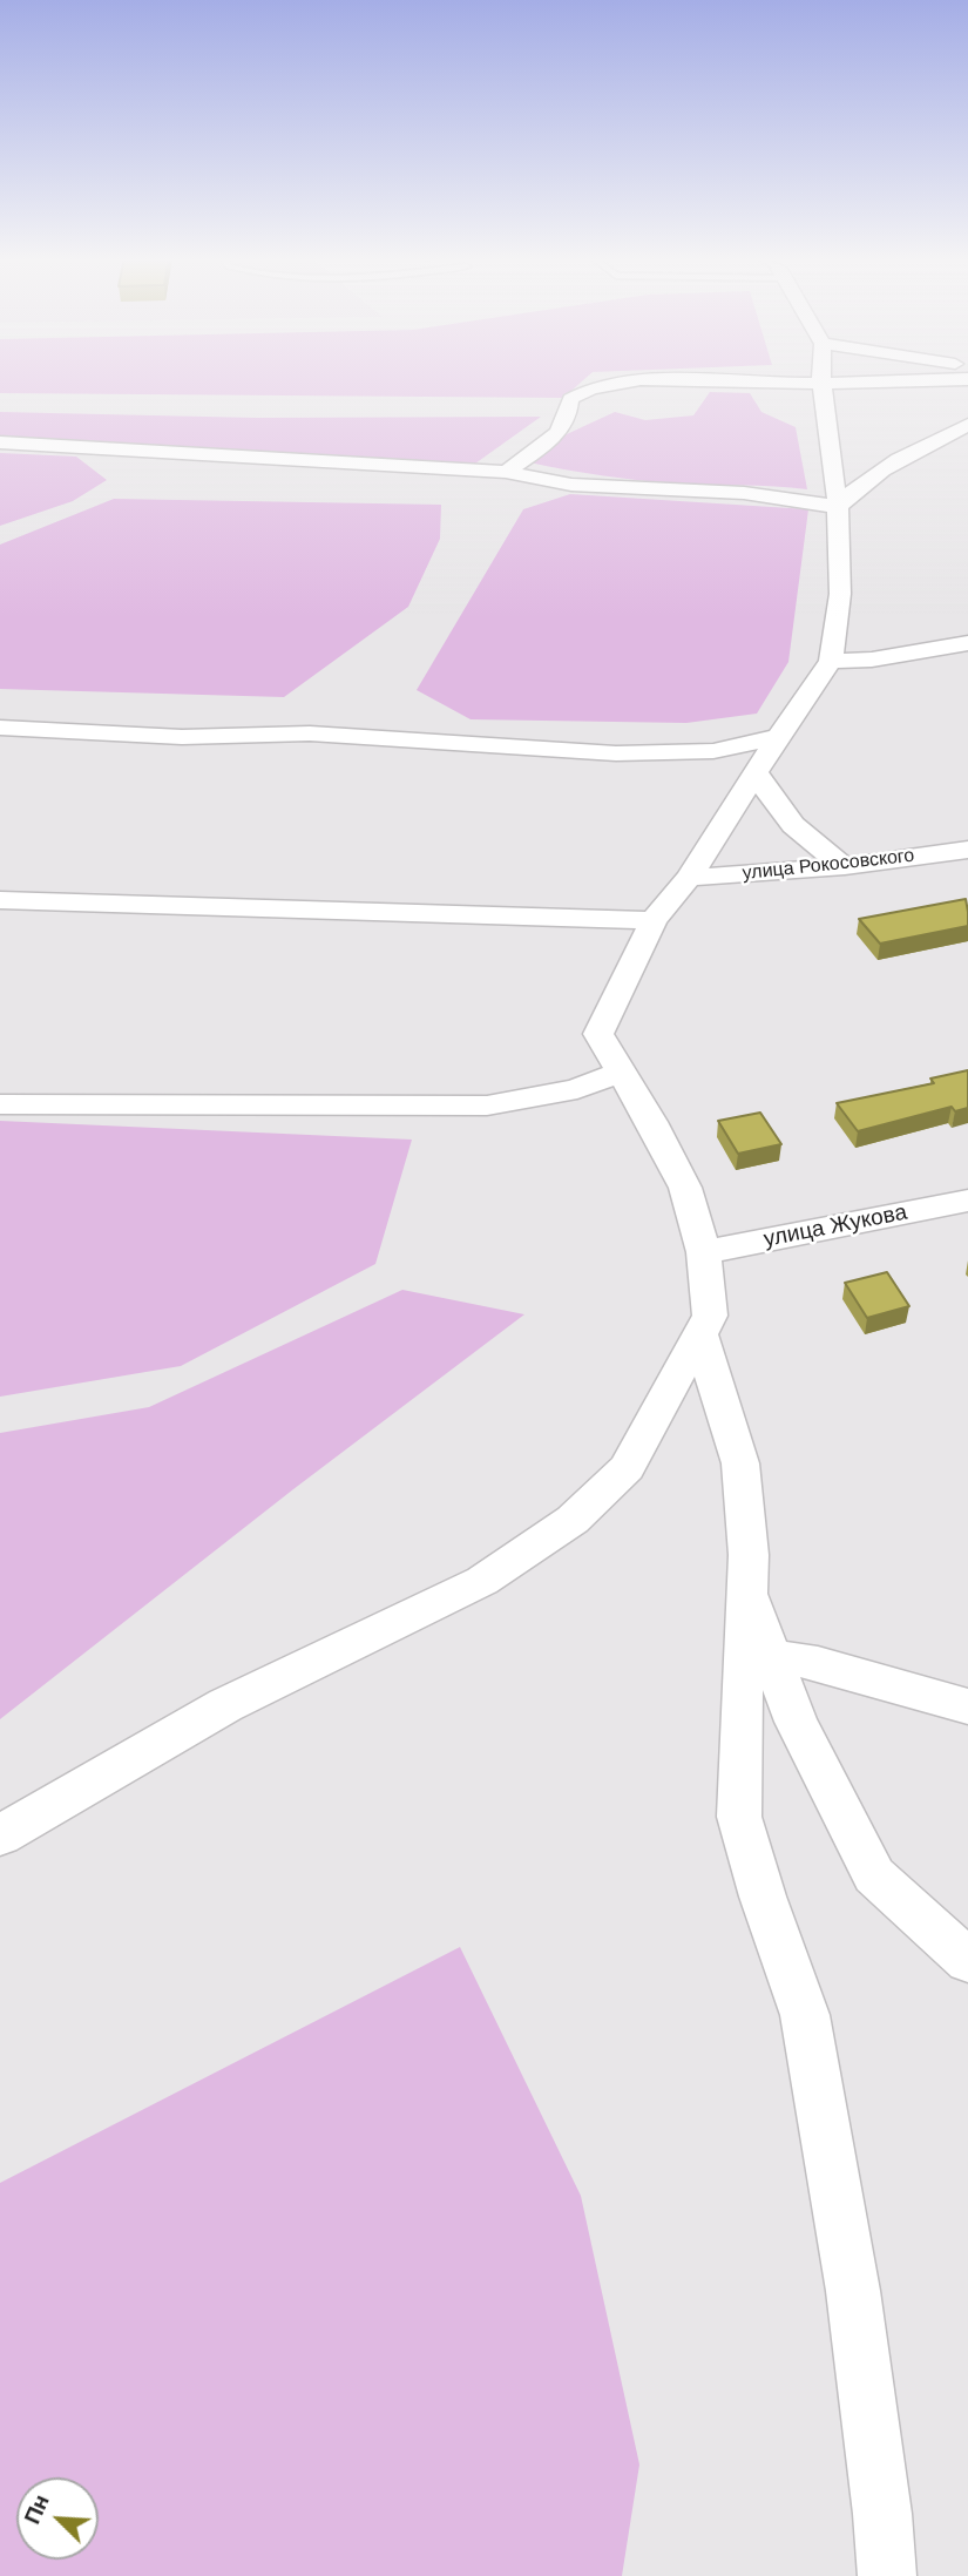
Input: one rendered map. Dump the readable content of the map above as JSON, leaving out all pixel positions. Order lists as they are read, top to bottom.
{
  "streets": {
    "street": ["улица Рокосовского", "улица Жукова"]
  },
  "north": "top left"
}
